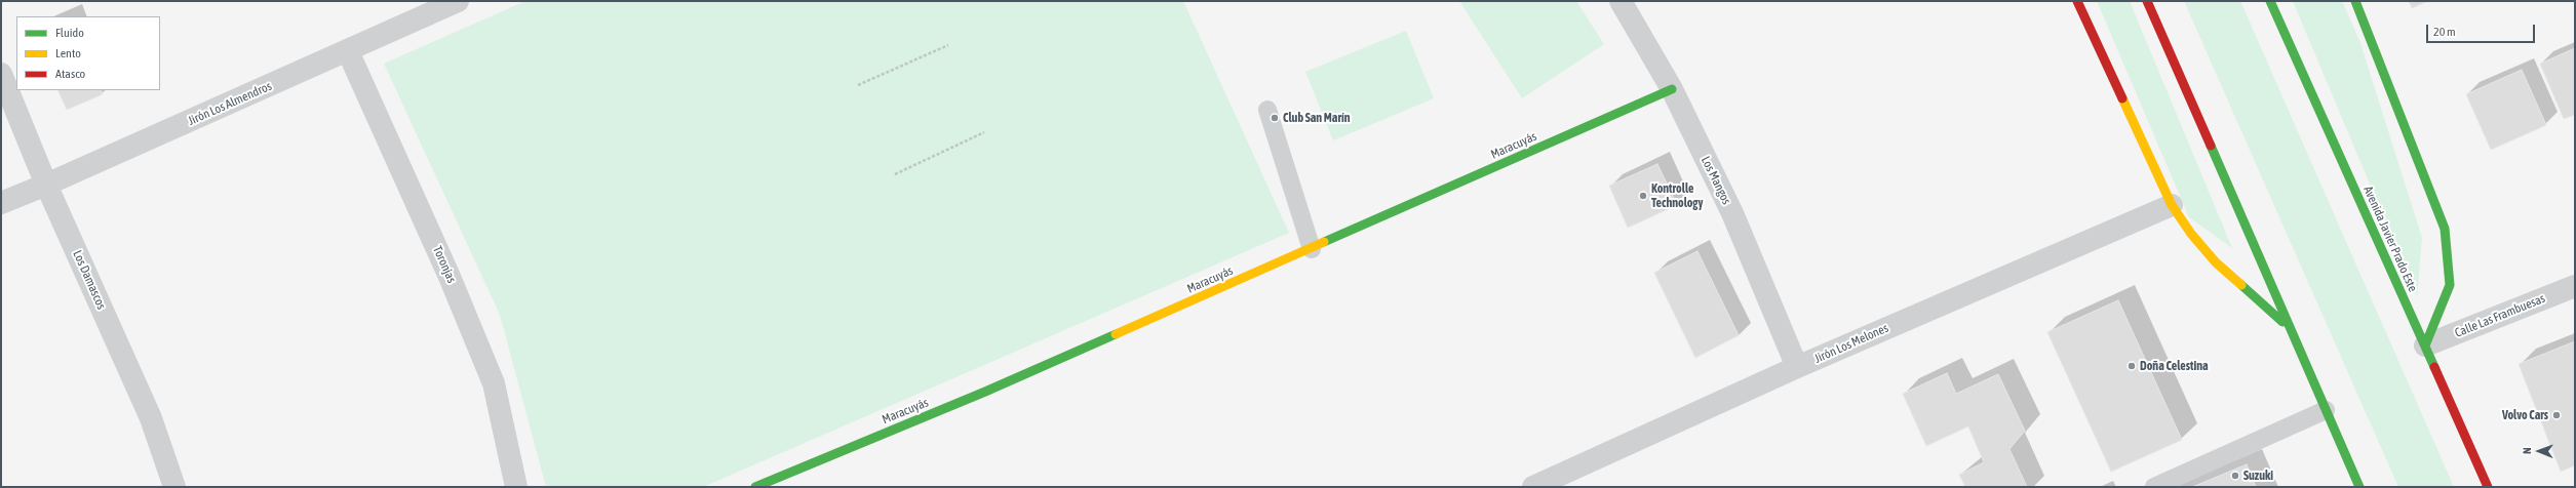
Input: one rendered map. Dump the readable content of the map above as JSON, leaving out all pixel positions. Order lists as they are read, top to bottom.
{
  "streets": {
    "main road": ["Maracuyás", "Avenida Javier Prado Este"],
    "street": [
      "Jirón Los Almendros",
      "Los Mangos",
      "Toronjas",
      "Los Damascos",
      "Calle Las Frambuesas",
      "Jirón Los Melones"
    ]
  },
  "crossings": [
    ["Jirón Los Almendros", "Toronjas"],
    ["Jirón Los Almendros", "Los Damascos"],
    ["Maracuyás", "Los Mangos"],
    ["Los Mangos", "Jirón Los Melones"],
    ["Avenida Javier Prado Este", "Calle Las Frambuesas"]
  ],
  "places": [
    "Club San Marín",
    "Kontrolle Technology",
    "Doña Celestina",
    "Volvo Cars",
    "Suzuki"
  ],
  "legend": ["Fluido", "Lento", "Atasco"],
  "scale_bar": "20 m",
  "north": "left"
}
